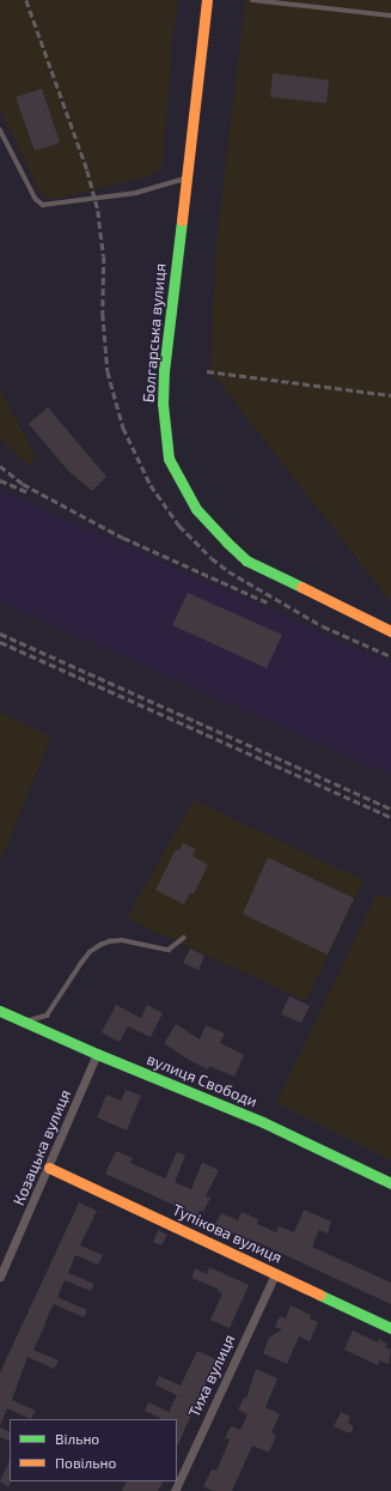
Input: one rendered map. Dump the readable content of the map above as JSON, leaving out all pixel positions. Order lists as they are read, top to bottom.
{
  "streets": {
    "street": [
      "Болгарська вулиця",
      "вулиця Свободи",
      "Козацька вулиця",
      "Тупікова вулиця",
      "Тиха вулиця"
    ]
  },
  "crossings": [
    ["вулиця Свободи", "Козацька вулиця"],
    ["Козацька вулиця", "Тупікова вулиця"],
    ["Тупікова вулиця", "Тиха вулиця"]
  ],
  "legend": ["Вільно", "Повільно"]
}
